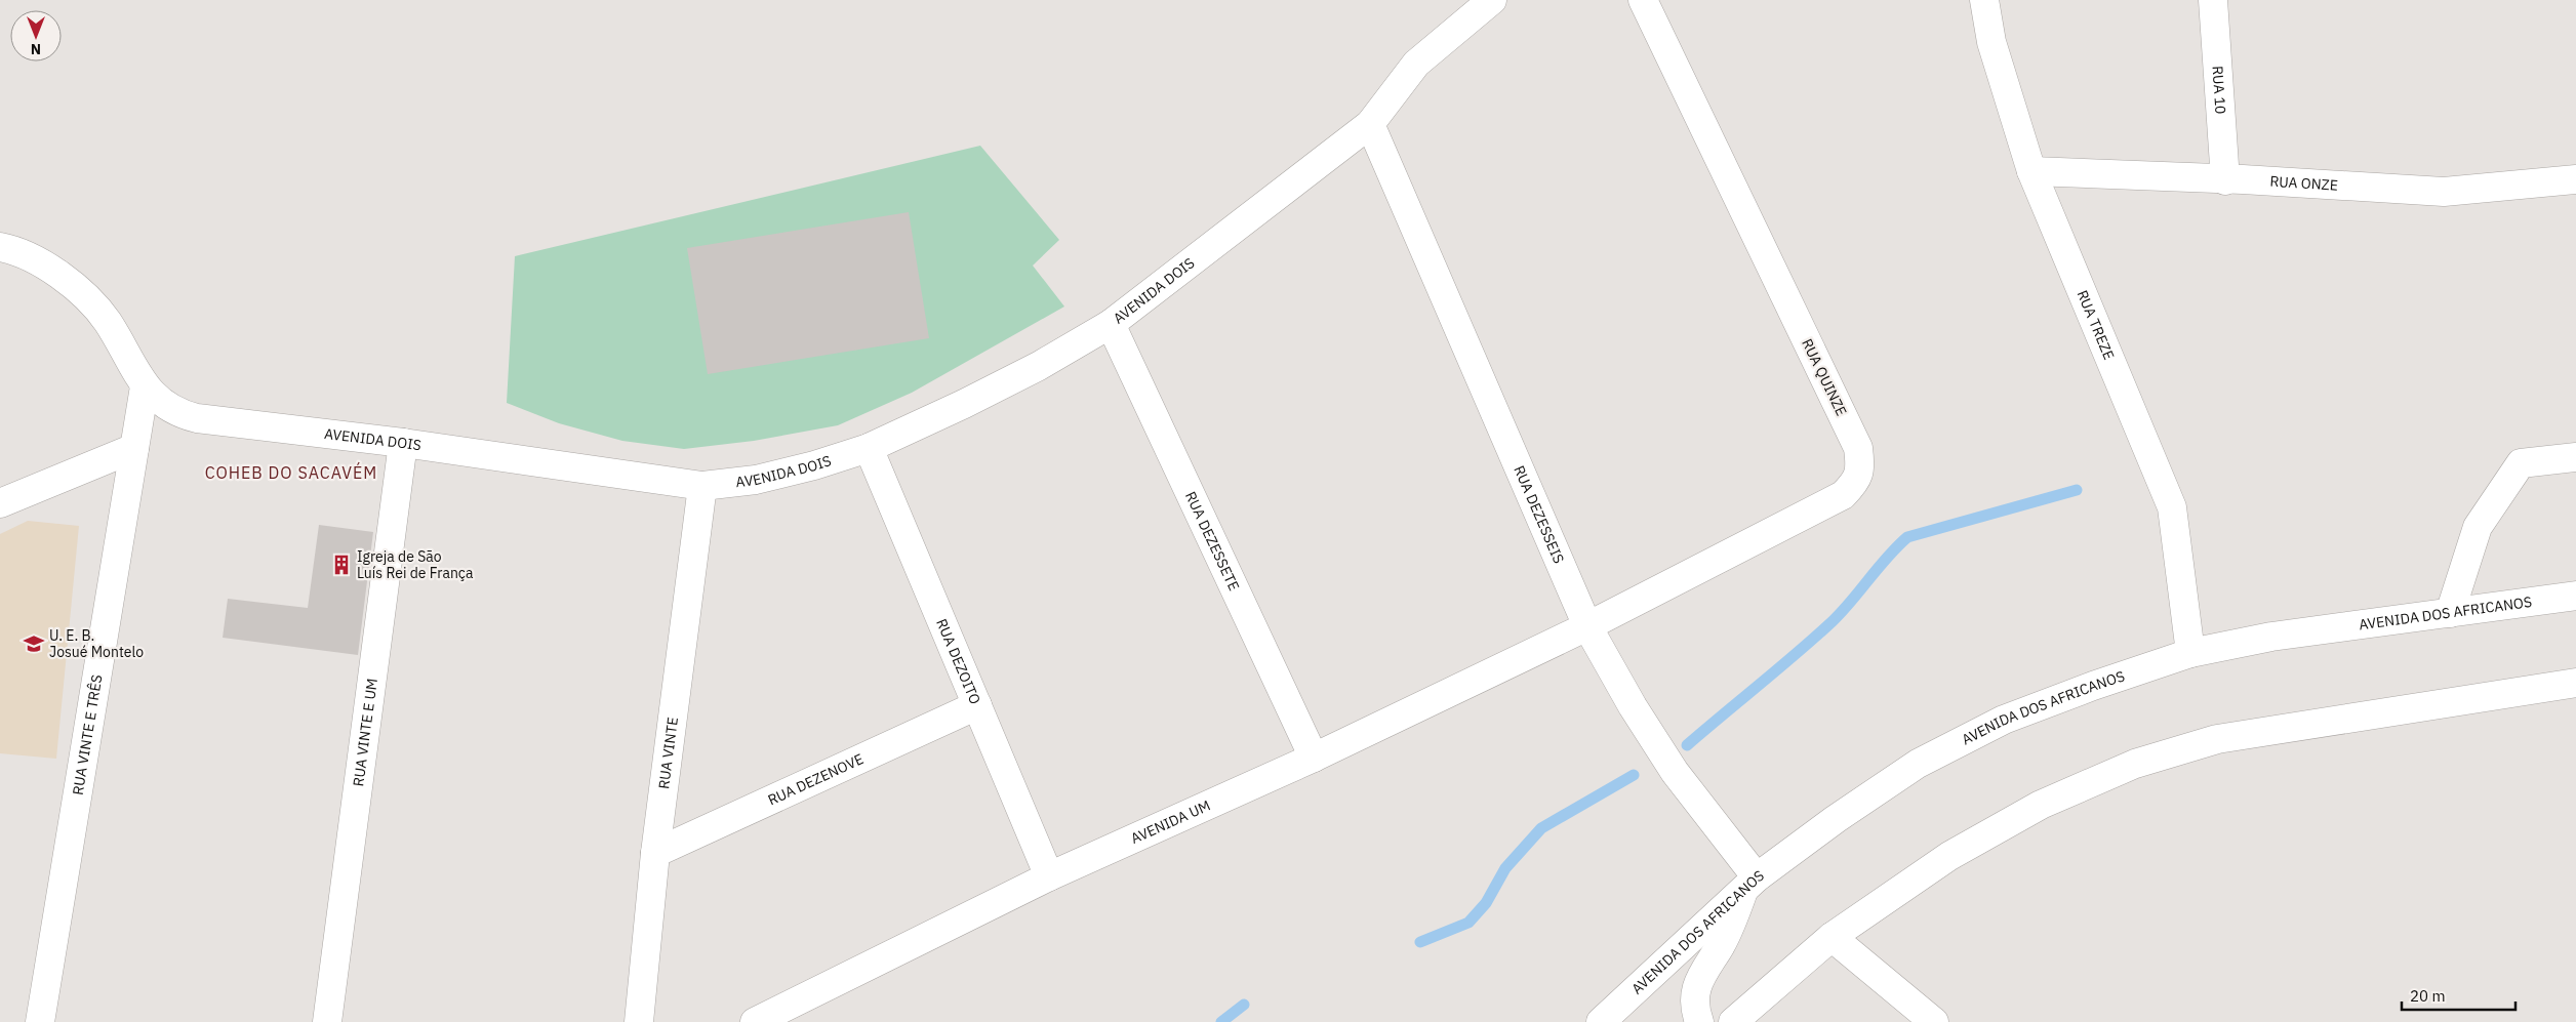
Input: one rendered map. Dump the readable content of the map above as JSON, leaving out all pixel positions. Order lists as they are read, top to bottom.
{
  "streets": {
    "street": [
      "RUA 10",
      "RUA ONZE",
      "AVENIDA DOIS",
      "RUA TREZE",
      "RUA QUINZE",
      "RUA DEZESSEIS",
      "RUA DEZESSETE",
      "AVENIDA DOS AFRICANOS",
      "RUA DEZOITO",
      "RUA VINTE E UM",
      "RUA VINTE E TRÊS",
      "RUA VINTE",
      "RUA DEZENOVE",
      "AVENIDA UM"
    ]
  },
  "crossings": [
    ["RUA 10", "RUA ONZE"],
    ["RUA ONZE", "RUA TREZE"],
    ["AVENIDA DOIS", "RUA DEZESSEIS"],
    ["AVENIDA DOIS", "RUA DEZESSETE"],
    ["AVENIDA DOIS", "RUA DEZOITO"],
    ["AVENIDA DOIS", "RUA VINTE E UM"],
    ["AVENIDA DOIS", "RUA VINTE E TRÊS"],
    ["AVENIDA DOIS", "RUA VINTE"],
    ["RUA TREZE", "AVENIDA DOS AFRICANOS"],
    ["RUA QUINZE", "RUA DEZESSEIS"],
    ["RUA QUINZE", "AVENIDA UM"],
    ["RUA DEZESSEIS", "AVENIDA DOS AFRICANOS"],
    ["RUA DEZESSEIS", "AVENIDA UM"],
    ["RUA DEZESSETE", "AVENIDA UM"],
    ["RUA DEZOITO", "RUA DEZENOVE"],
    ["RUA DEZOITO", "AVENIDA UM"],
    ["RUA VINTE", "RUA DEZENOVE"]
  ],
  "districts": ["COHEB DO SACAVÉM"],
  "places": {
    "building": ["Igreja de São Luís Rei de França"],
    "school or university": ["U. E. B. Josué Montelo"]
  },
  "scale_bar": "20 m",
  "north": "bottom"
}
